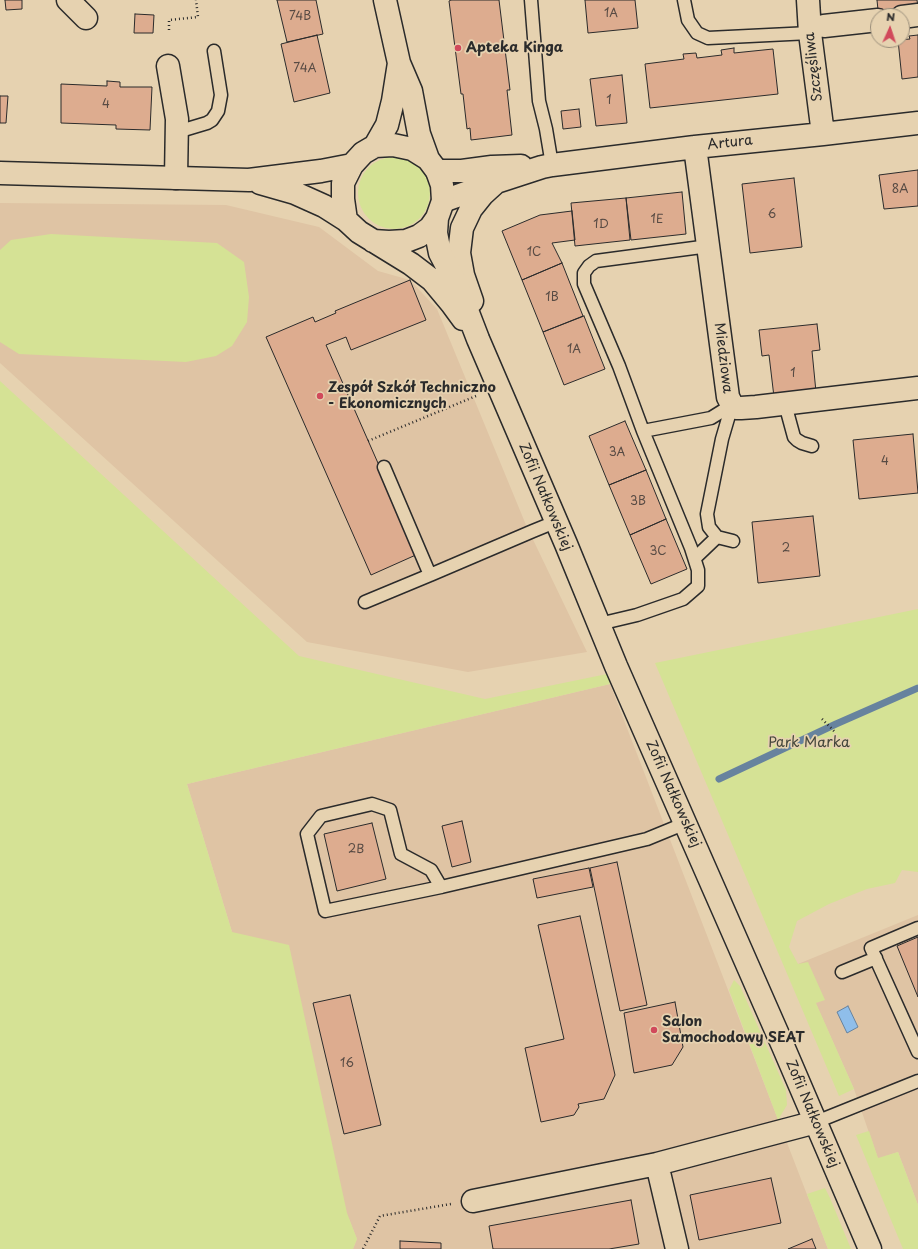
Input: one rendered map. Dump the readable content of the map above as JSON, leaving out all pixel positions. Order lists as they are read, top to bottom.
{
  "streets": {
    "street": [
      "Szczęśliwa",
      "Artura",
      "Miedziowa",
      "Zofii Nałkowskiej"
    ]
  },
  "crossings": [
    ["Szczęśliwa", "Artura"],
    ["Artura", "Miedziowa"]
  ],
  "parks": ["Park Marka"],
  "places": ["Apteka Kinga", "Zespół Szkół Techniczno - Ekonomicznych", "Salon Samochodowy SEAT"],
  "house_numbers": [
    "1A",
    "74B",
    "74A",
    "1",
    "4",
    "8A",
    "6",
    "1E",
    "1D",
    "1C",
    "1B",
    "1A",
    "1",
    "3A",
    "4",
    "3B",
    "2",
    "3C",
    "2B",
    "16"
  ],
  "north": "top"
}
